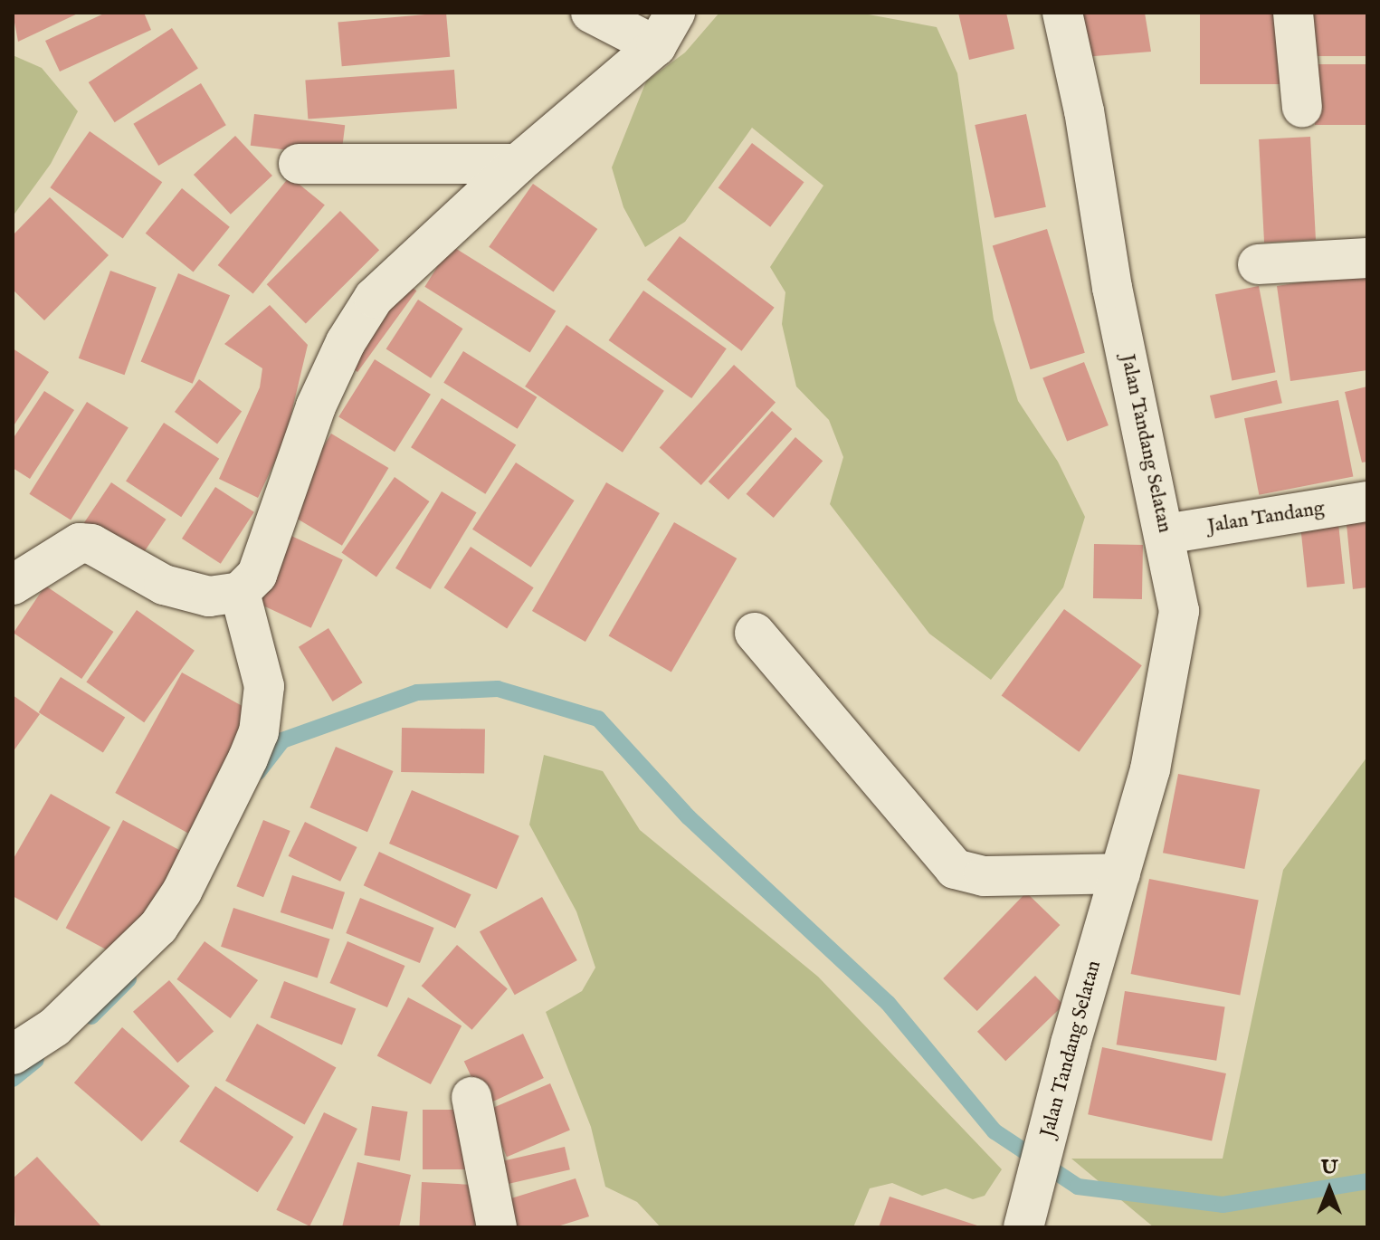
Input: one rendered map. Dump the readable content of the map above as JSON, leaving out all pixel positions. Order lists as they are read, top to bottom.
{
  "streets": {
    "street": ["Jalan Tandang Selatan", "Jalan Tandang"]
  },
  "crossings": [
    ["Jalan Tandang Selatan", "Jalan Tandang"]
  ],
  "north": "top"
}
